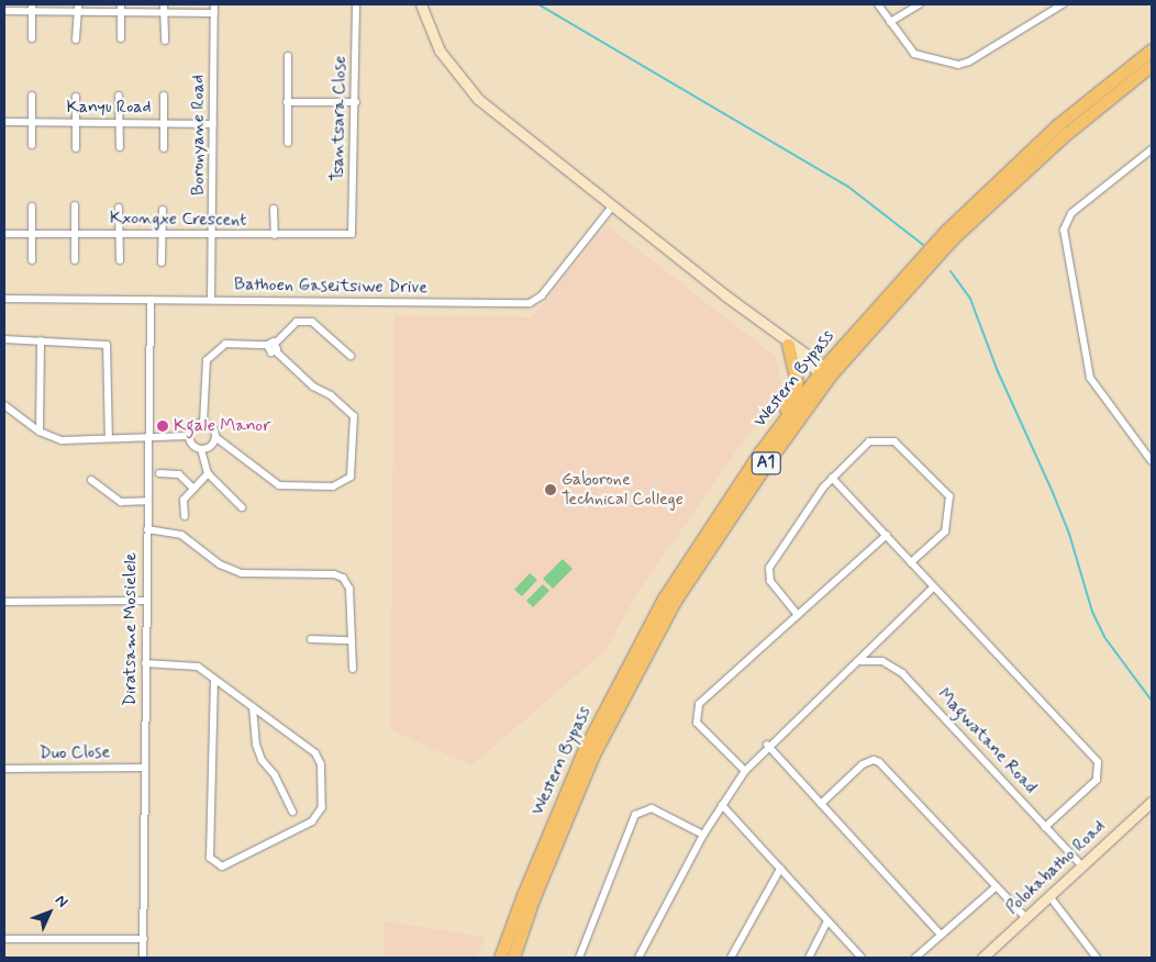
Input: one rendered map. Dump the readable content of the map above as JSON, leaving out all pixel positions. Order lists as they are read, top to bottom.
{
  "streets": {
    "highway": ["Western Bypass", "A1"],
    "street": [
      "Kanyu Road",
      "Tsantsara Close",
      "Boronyane Road",
      "Kxongxe Crescent",
      "Bathoen Gaseitsiwe Drive",
      "Diratsame Mosielele",
      "Magwatane Road",
      "Duo Close",
      "Polokabatho Road"
    ]
  },
  "crossings": [
    ["Kanyu Road", "Boronyane Road"],
    ["Tsantsara Close", "Kxongxe Crescent"],
    ["Boronyane Road", "Kxongxe Crescent"],
    ["Boronyane Road", "Bathoen Gaseitsiwe Drive"],
    ["Bathoen Gaseitsiwe Drive", "Diratsame Mosielele"],
    ["Diratsame Mosielele", "Duo Close"],
    ["Magwatane Road", "Polokabatho Road"]
  ],
  "places": ["Kgale Manor", "Gaborone Technical College"],
  "north": "top right"
}
